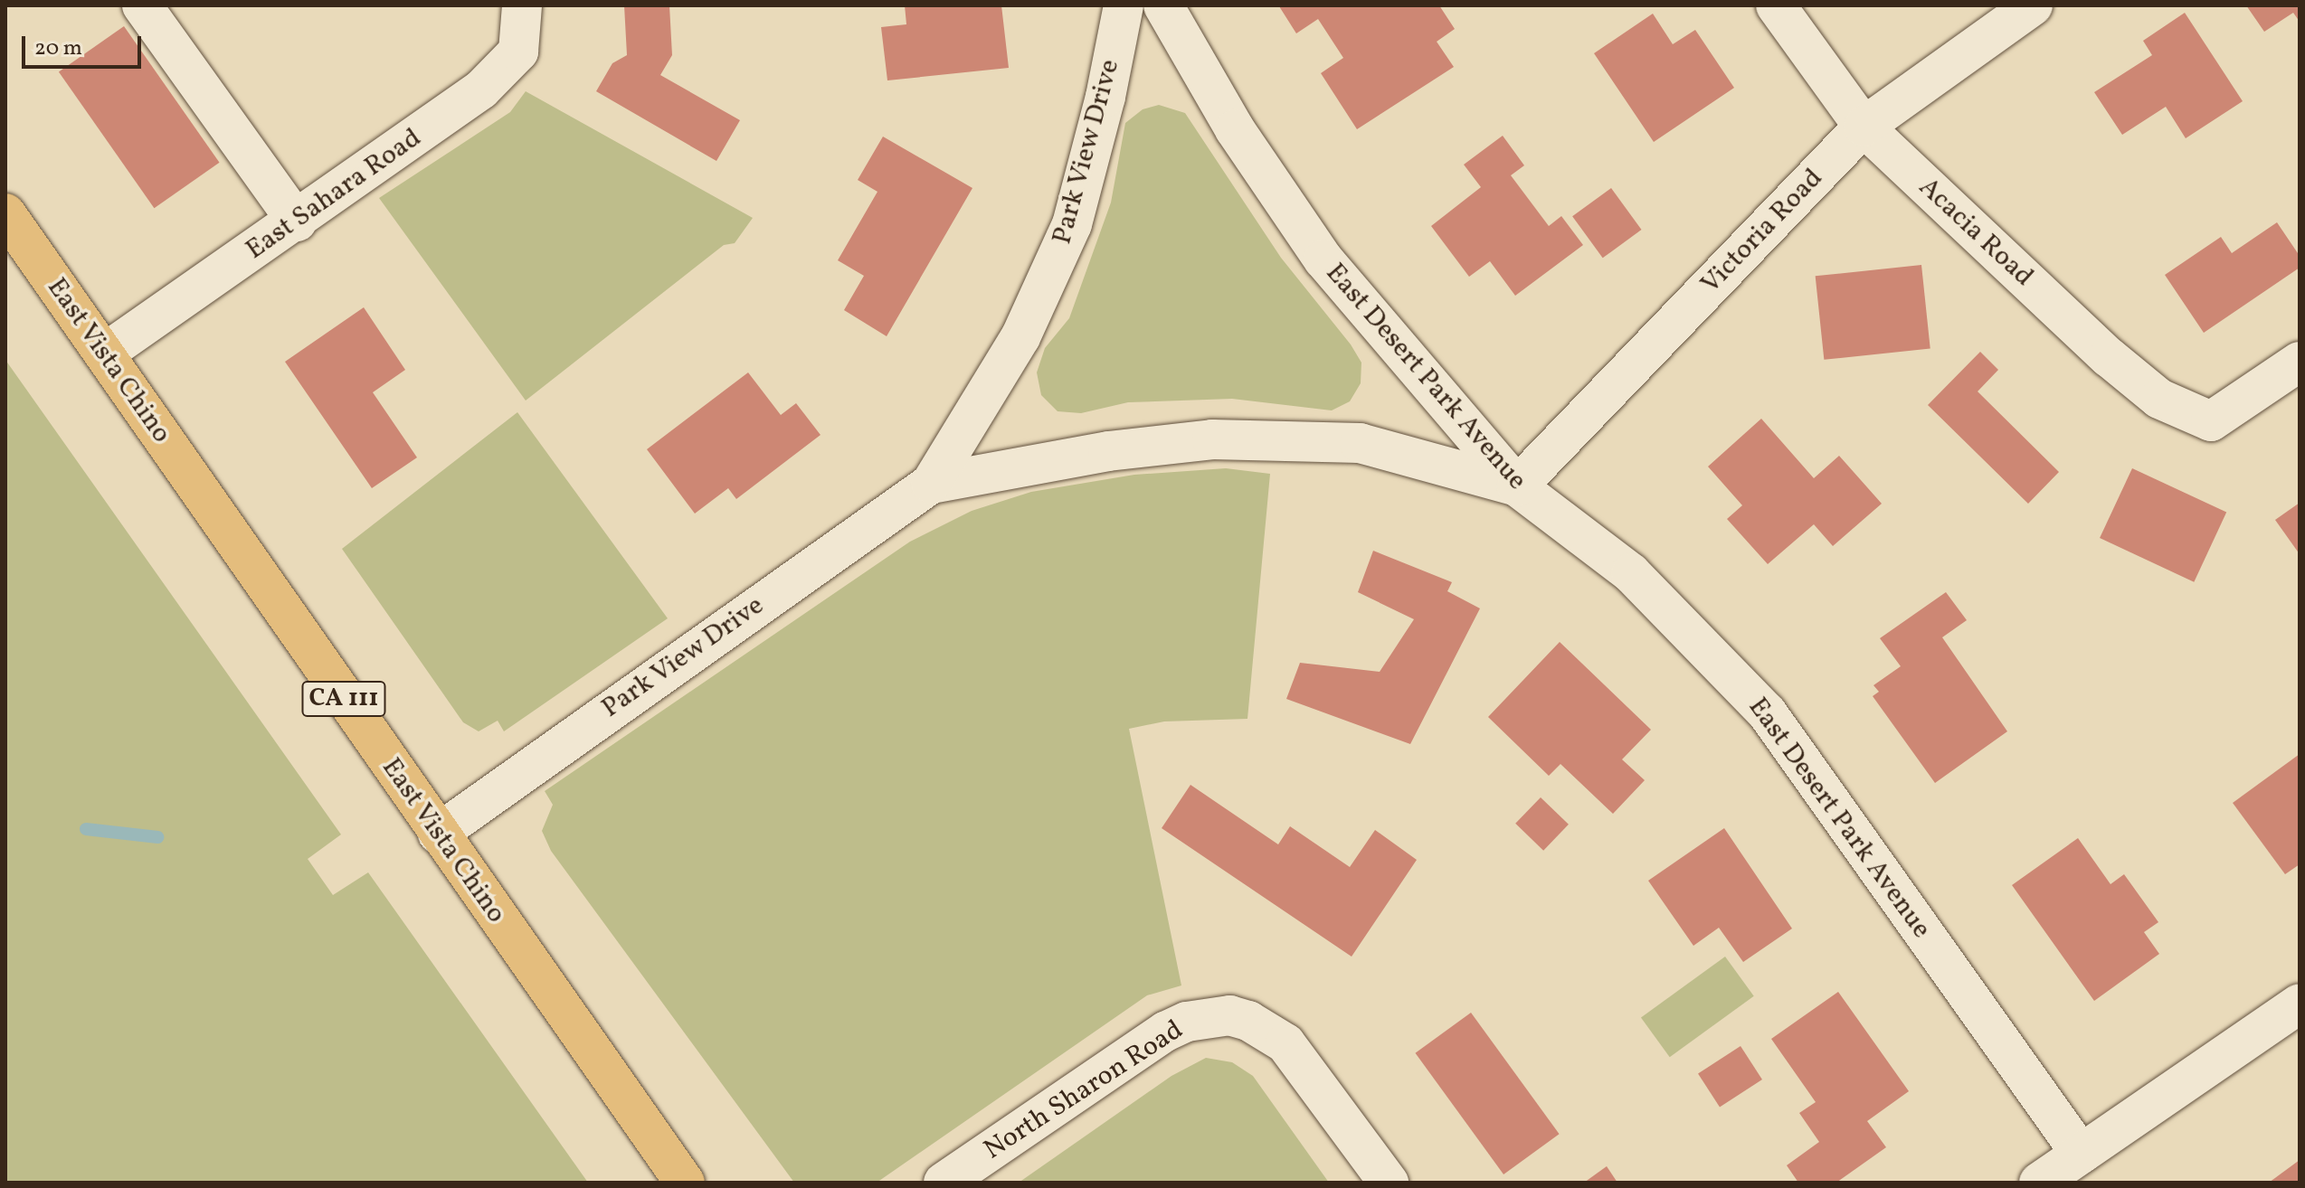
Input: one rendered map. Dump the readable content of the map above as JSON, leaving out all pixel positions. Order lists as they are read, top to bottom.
{
  "streets": {
    "main road": ["East Vista Chino", "CA 111"],
    "street": [
      "Park View Drive",
      "East Sahara Road",
      "Victoria Road",
      "Acacia Road",
      "East Desert Park Avenue",
      "North Sharon Road"
    ]
  },
  "crossings": [
    ["Park View Drive", "Victoria Road"],
    ["Park View Drive", "East Vista Chino"],
    ["Park View Drive", "East Desert Park Avenue"],
    ["East Sahara Road", "East Vista Chino"],
    ["Victoria Road", "Acacia Road"],
    ["Victoria Road", "East Desert Park Avenue"]
  ],
  "scale_bar": "20 m"
}
